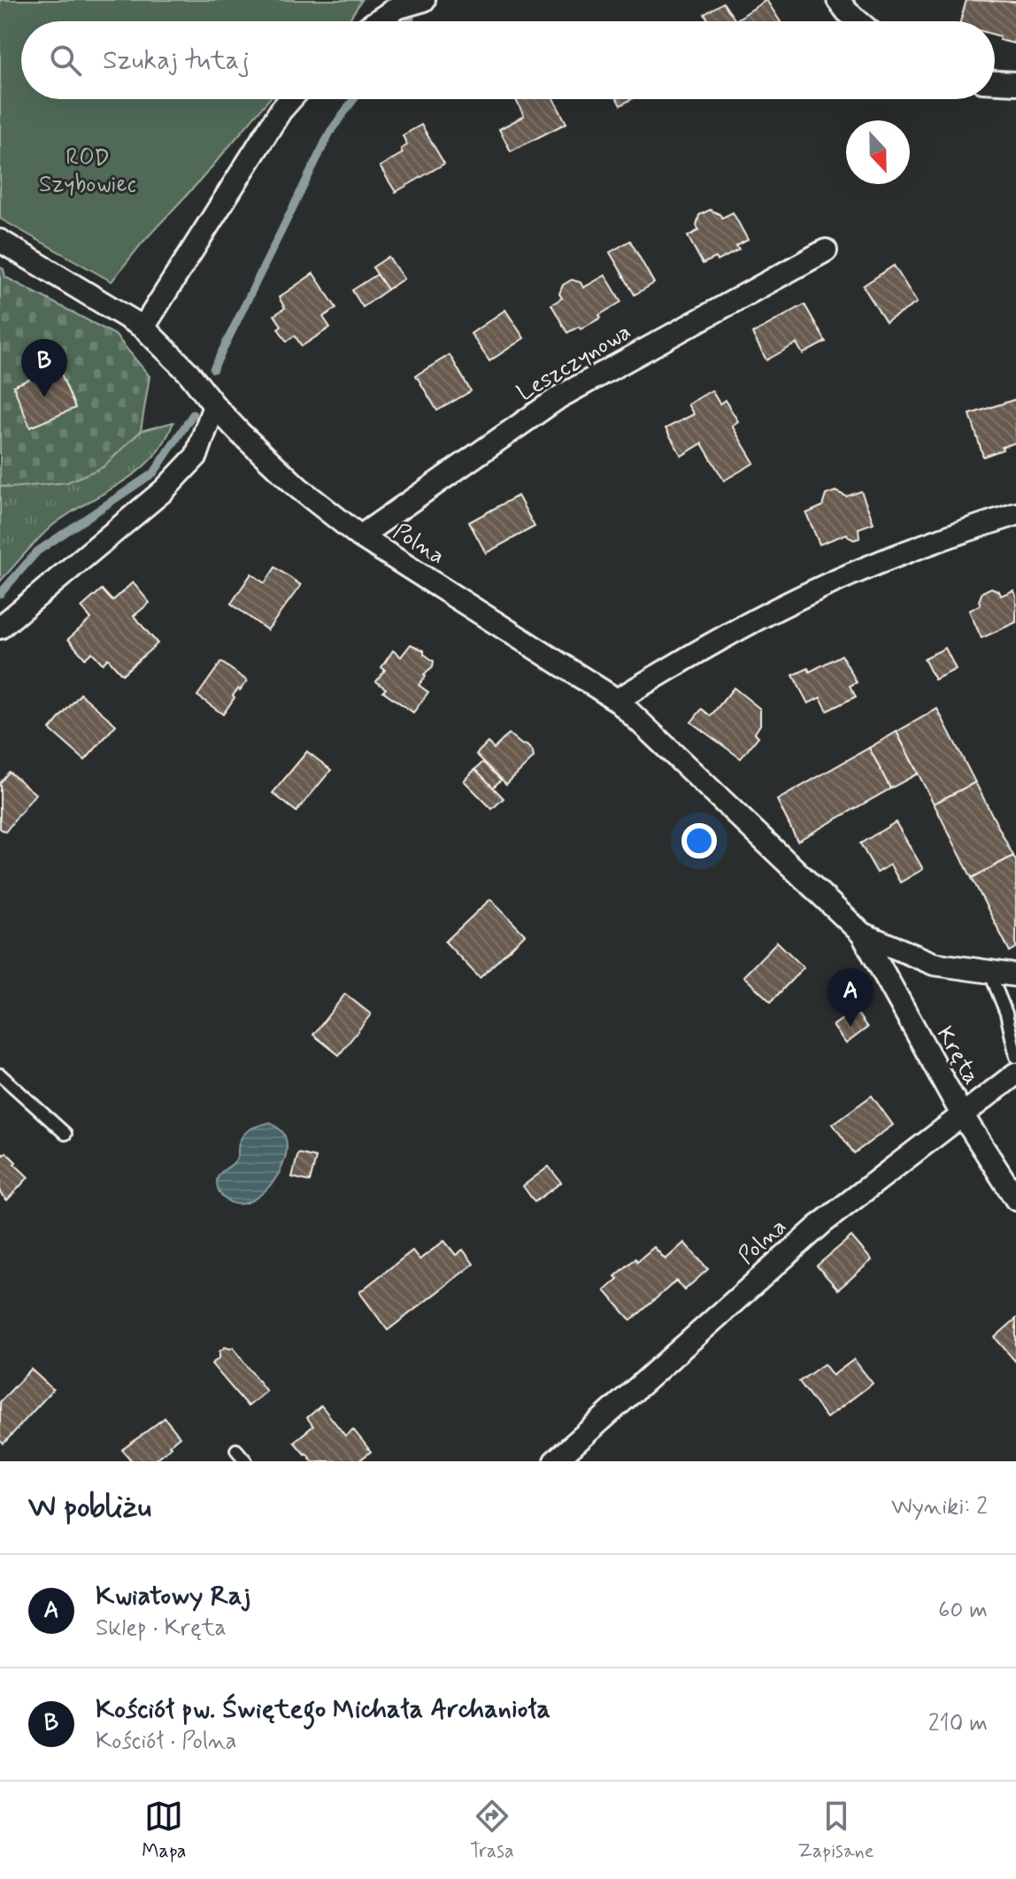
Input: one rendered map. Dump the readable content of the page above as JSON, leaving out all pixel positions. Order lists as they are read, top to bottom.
{
  "streets": {
    "street": ["Leszczynowa", "Polna", "Kręta"]
  },
  "crossings": [
    ["Leszczynowa", "Polna"],
    ["Polna", "Kręta"]
  ],
  "parks": ["ROD Szybowiec"],
  "north": "bottom",
  "page": {
    "search": "Szukaj tutaj",
    "pins": ["B", "A"],
    "heading": ["W pobliżu", "Wyniki: 2"],
    "list": [
      {
        "mark": "A",
        "name": "Kwiatowy Raj",
        "note": "Sklep · Kręta",
        "value": "60 m"
      },
      {
        "mark": "B",
        "name": "Kościół pw. Świętego Michała Archanioła",
        "note": "Kościół · Polna",
        "value": "210 m"
      }
    ],
    "nav": ["Mapa", "Trasa", "Zapisane"]
  }
}
